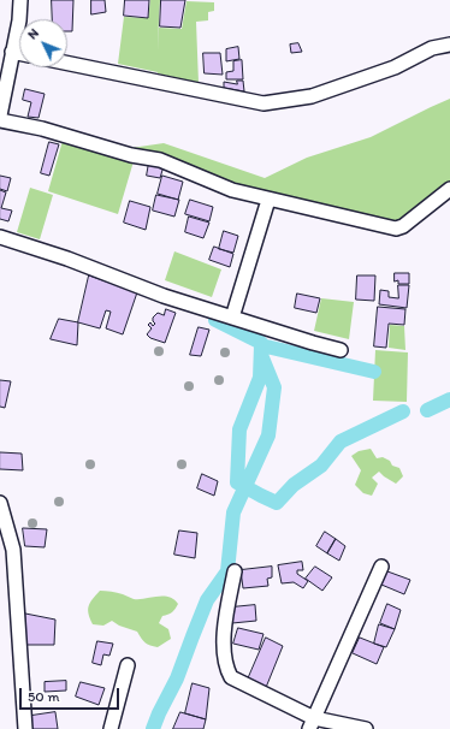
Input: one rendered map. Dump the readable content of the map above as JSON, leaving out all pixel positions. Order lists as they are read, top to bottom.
{
  "scale_bar": "50 m",
  "north": "top left"
}
